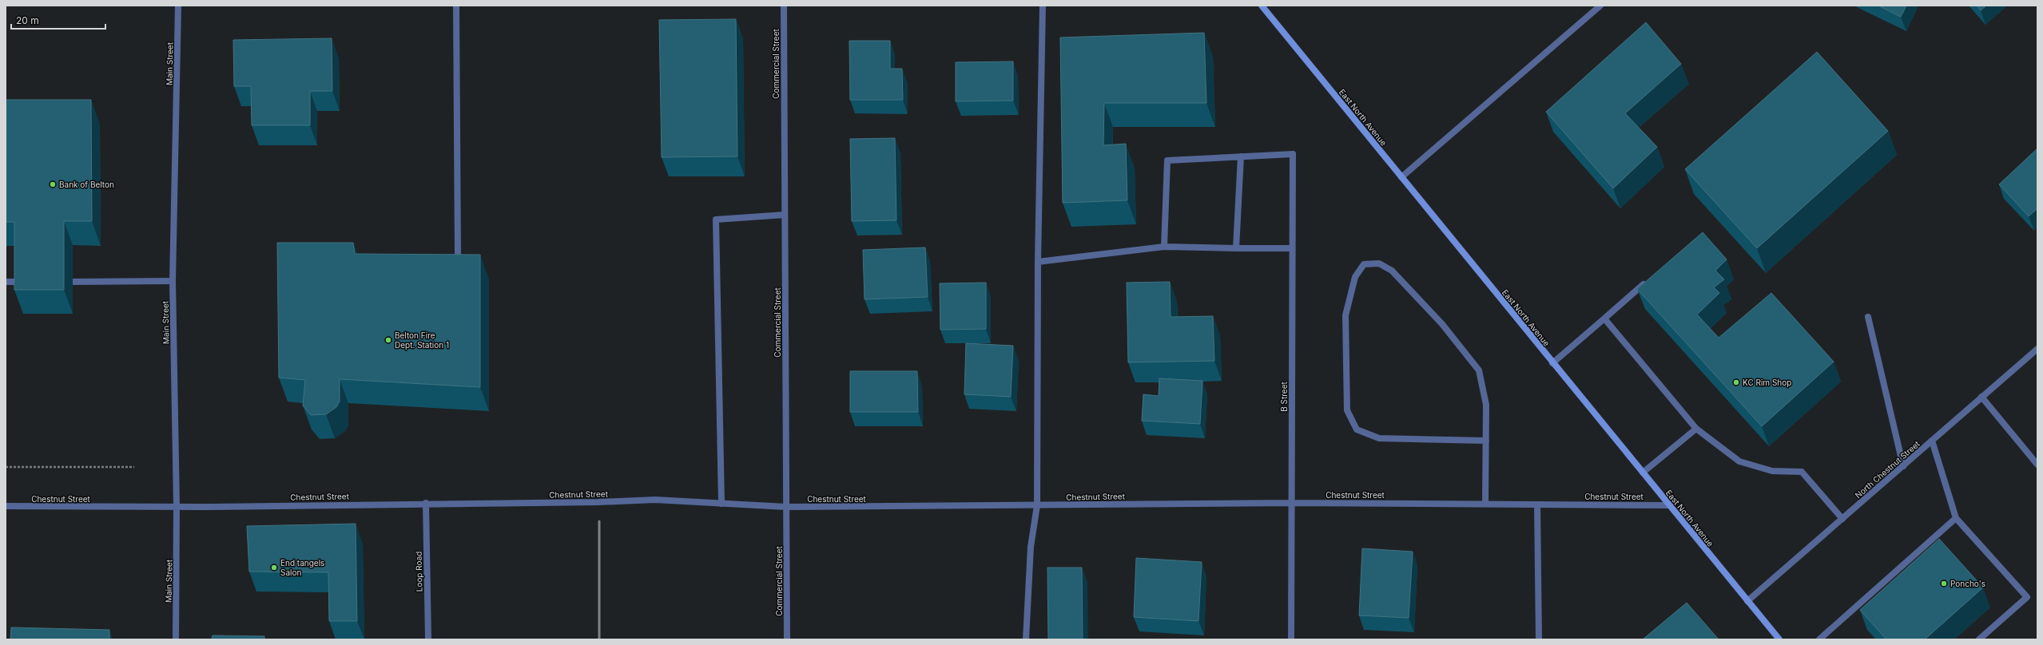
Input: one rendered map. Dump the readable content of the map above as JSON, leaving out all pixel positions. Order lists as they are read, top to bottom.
{
  "streets": {
    "main road": ["East North Avenue"],
    "street": [
      "Main Street",
      "Commercial Street",
      "B Street",
      "North Chestnut Street",
      "Chestnut Street",
      "Loop Road"
    ]
  },
  "crossings": [
    ["Main Street", "Chestnut Street"],
    ["Commercial Street", "Chestnut Street"],
    ["East North Avenue", "North Chestnut Street"],
    ["East North Avenue", "Chestnut Street"],
    ["B Street", "Chestnut Street"],
    ["Chestnut Street", "Loop Road"]
  ],
  "places": [
    "Bank of Belton",
    "Belton Fire Dept. Station 1",
    "KC Rim Shop",
    "End tangels Salon",
    "Poncho's"
  ],
  "scale_bar": "20 m"
}
